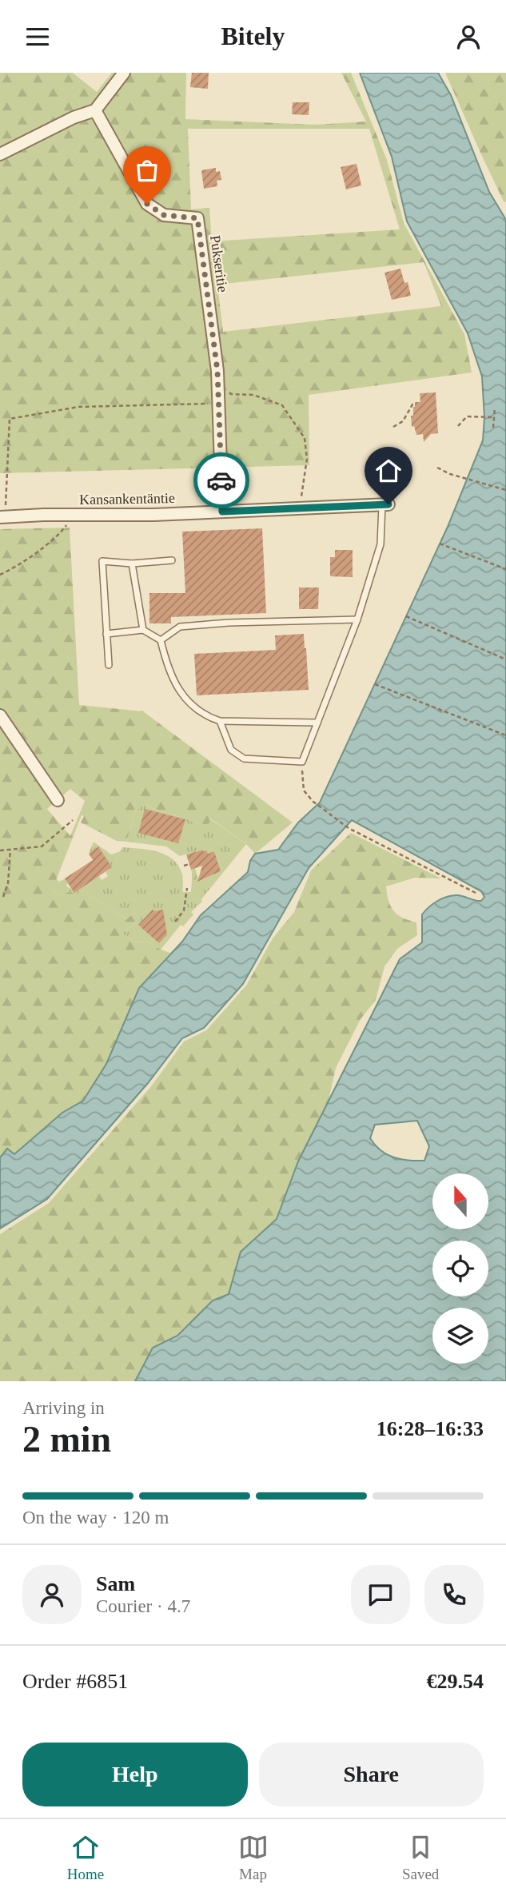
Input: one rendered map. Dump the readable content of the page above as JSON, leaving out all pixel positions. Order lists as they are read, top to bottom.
{
  "streets": {
    "street": ["Pukseritie", "Kansankentäntie"]
  },
  "crossings": [
    ["Pukseritie", "Kansankentäntie"]
  ],
  "north": "top",
  "page": {
    "header": "Bitely",
    "heading": ["2 min", "Arriving in", "16:28–16:33"],
    "panel": [
      "Sam",
      "Courier · 4.7",
      "Order #6851",
      "€29.54"
    ],
    "bar": "On the way · 120 m",
    "buttons": ["Help", "Share"],
    "tabs": ["Home", "Map", "Saved"]
  }
}
